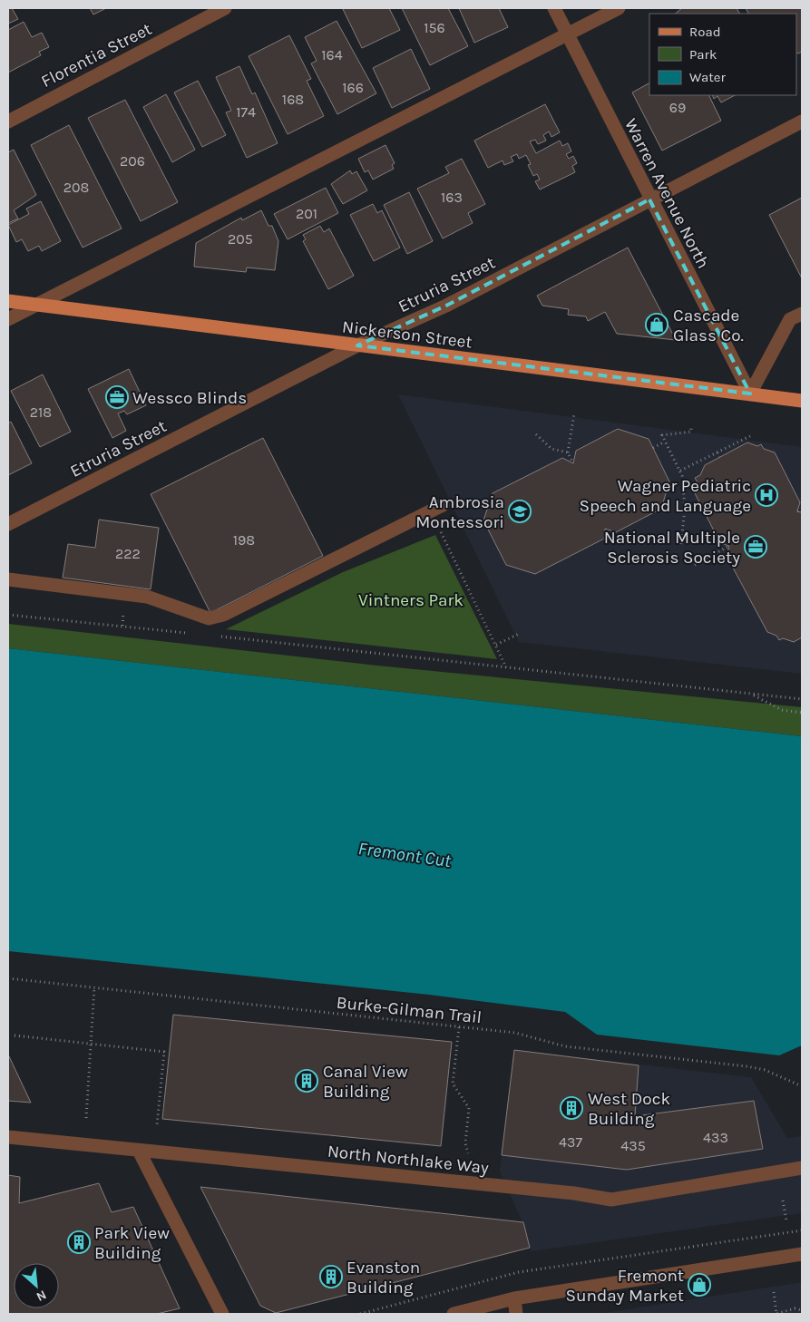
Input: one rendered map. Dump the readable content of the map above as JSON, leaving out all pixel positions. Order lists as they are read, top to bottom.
{
  "streets": {
    "main road": ["Nickerson Street"],
    "street": [
      "Florentia Street",
      "Warren Avenue North",
      "Etruria Street",
      "North Northlake Way"
    ],
    "path": ["Burke-Gilman Trail"]
  },
  "crossings": [
    ["Warren Avenue North", "Etruria Street"],
    ["Warren Avenue North", "Nickerson Street"],
    ["Etruria Street", "Nickerson Street"]
  ],
  "water": ["Fremont Cut"],
  "parks": ["Vintners Park"],
  "places": {
    "shop": ["Cascade Glass Co.", "Fremont Sunday Market"],
    "office": ["Wessco Blinds", "National Multiple Sclerosis Society"],
    "hospital": ["Wagner Pediatric Speech and Language"],
    "school or university": ["Ambrosia Montessori"],
    "building": [
      "Canal View Building",
      "West Dock Building",
      "Park View Building",
      "Evanston Building"
    ]
  },
  "house_numbers": [
    "156",
    "164",
    "166",
    "168",
    "69",
    "174",
    "206",
    "208",
    "163",
    "201",
    "205",
    "218",
    "198",
    "222",
    "433",
    "437",
    "435"
  ],
  "legend": ["Road", "Park", "Water"],
  "north": "bottom right"
}
